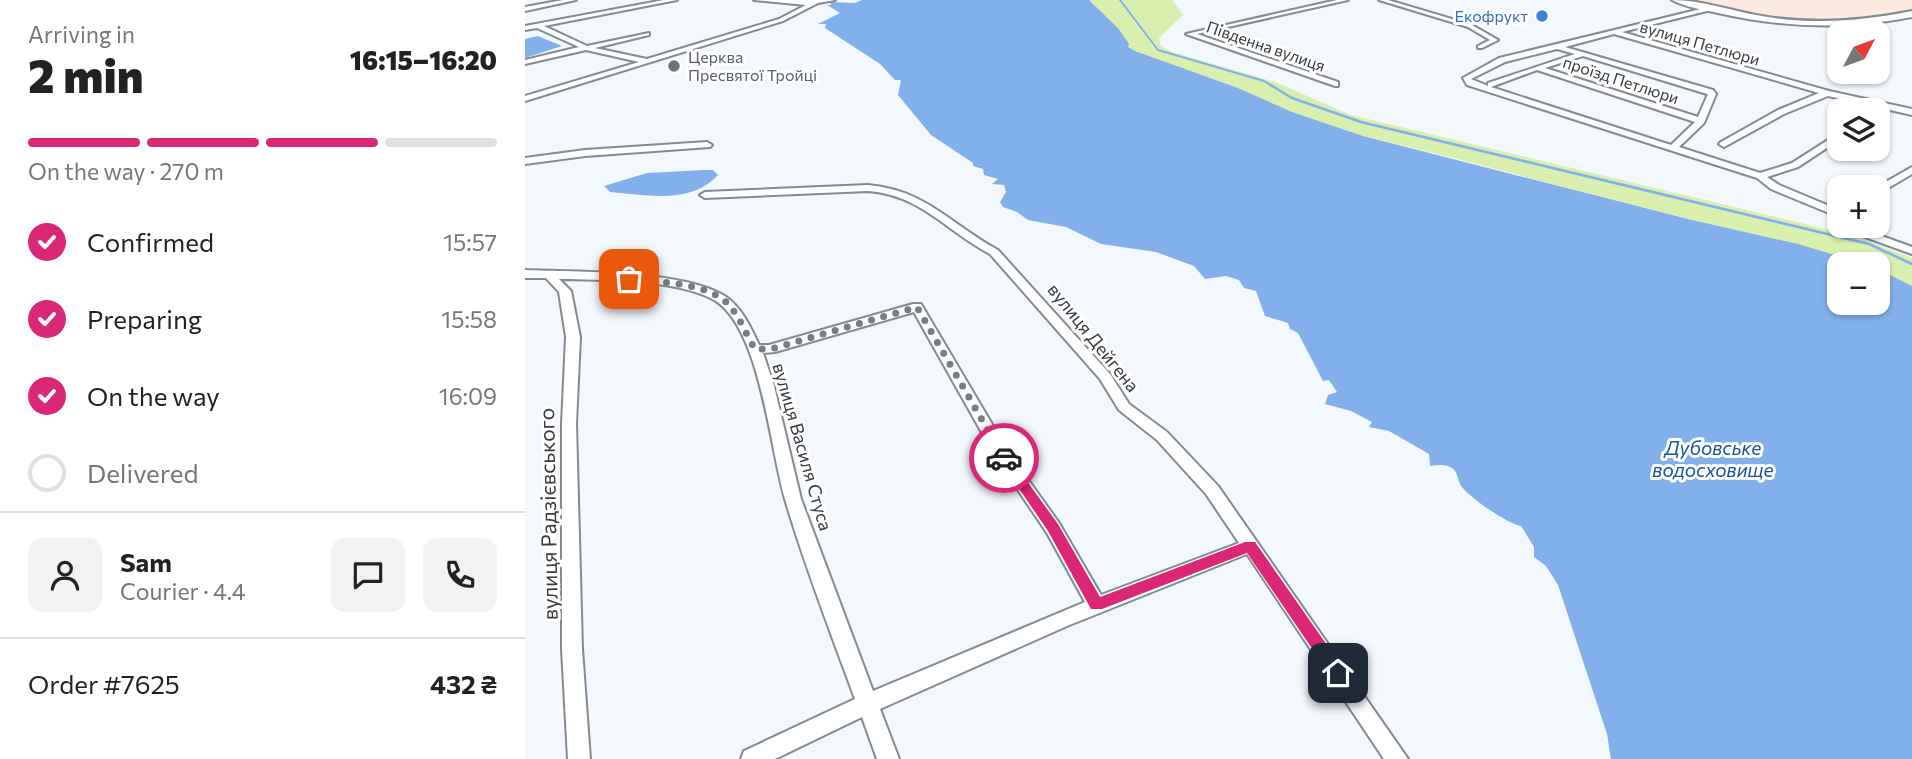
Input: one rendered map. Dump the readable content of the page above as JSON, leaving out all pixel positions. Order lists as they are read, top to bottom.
{
  "streets": {
    "main road": ["вулиця Петлюри"],
    "street": [
      "Південна вулиця",
      "проїзд Петлюри",
      "вулиця Дейгена",
      "вулиця Василя Стуса",
      "вулиця Радзієвського"
    ]
  },
  "crossings": [
    ["вулиця Василя Стуса", "вулиця Радзієвського"]
  ],
  "water": ["Дубовське водосховище"],
  "places": ["Екофрукт", "Церква Пресвятої Тройці"],
  "north": "top right",
  "page": {
    "heading": ["2 min", "Arriving in", "16:15–16:20"],
    "panel": [
      "Sam",
      "Courier · 4.4",
      "Order #7625",
      "432 ₴"
    ],
    "map_buttons": ["+", "−"],
    "bar": "On the way · 270 m",
    "list": [
      ["Confirmed", "15:57"],
      ["Preparing", "15:58"],
      ["On the way", "16:09"],
      "Delivered"
    ]
  }
}
